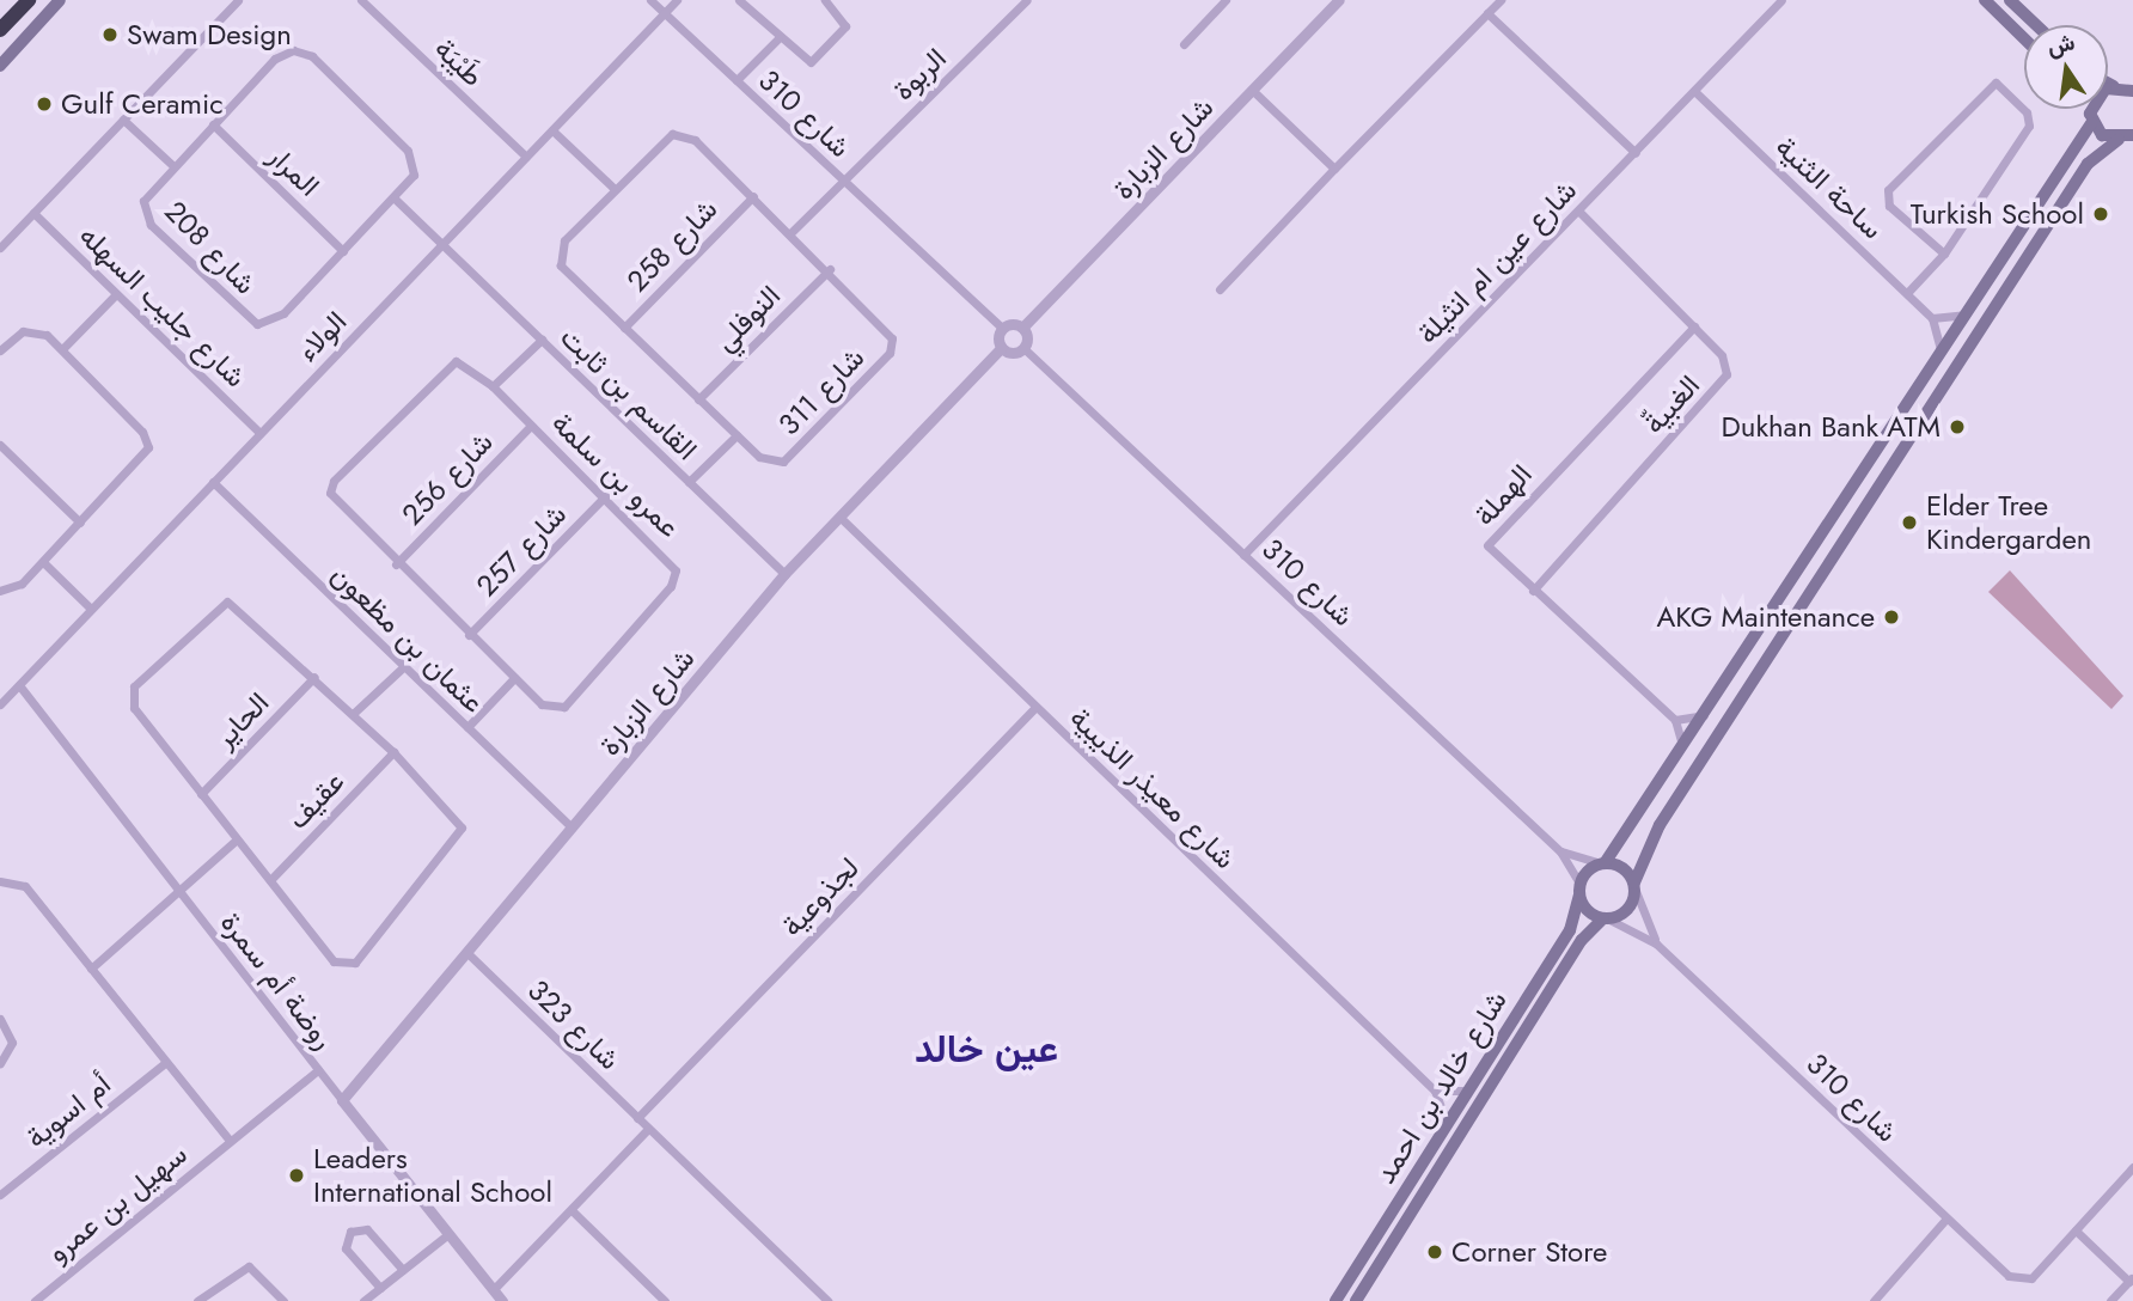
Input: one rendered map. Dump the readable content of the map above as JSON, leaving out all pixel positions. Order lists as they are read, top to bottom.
{
  "streets": {
    "main road": ["شارع خالد بن احمد"],
    "street": [
      "طَيْبَة",
      "الربوة",
      "شارع 310",
      "شارع الزبارة",
      "المرار",
      "ساحة الثنية",
      "شارع 258",
      "شارع 208",
      "شارع عين ام انثيلة",
      "شارع جليب السهله",
      "النوفلي",
      "الولاء",
      "شارع 311",
      "القاسم بن ثابت",
      "الغبيةّ",
      "عمرو بن سلمة",
      "شارع 256",
      "الهملة",
      "شارع 257",
      "عثمان بن مظعون",
      "الحاير",
      "شارع معيذر الذيبية",
      "عقيف",
      "لجذوعية",
      "روضة أم سمرة",
      "شارع 323",
      "أم اسوية",
      "سهيل بن عمرو"
    ]
  },
  "crossings": [
    ["طَيْبَة", "الولاء"],
    ["الربوة", "شارع 310"],
    ["شارع 310", "شارع عين ام انثيلة"],
    ["شارع 310", "الولاء"],
    ["شارع 310", "شارع خالد بن احمد"],
    ["شارع الزبارة", "القاسم بن ثابت"],
    ["شارع الزبارة", "عثمان بن مظعون"],
    ["شارع الزبارة", "شارع معيذر الذيبية"],
    ["شارع الزبارة", "روضة أم سمرة"],
    ["شارع الزبارة", "شارع 323"],
    ["المرار", "شارع 208"],
    ["ساحة الثنية", "شارع عين ام انثيلة"],
    ["شارع 258", "شارع 311"],
    ["شارع عين ام انثيلة", "الغبيةّ"],
    ["شارع جليب السهله", "الولاء"],
    ["النوفلي", "شارع 311"],
    ["الولاء", "القاسم بن ثابت"],
    ["الولاء", "عثمان بن مظعون"],
    ["الولاء", "روضة أم سمرة"],
    ["شارع 311", "القاسم بن ثابت"],
    ["الغبيةّ", "الهملة"],
    ["عمرو بن سلمة", "شارع 256"],
    ["عمرو بن سلمة", "شارع 257"],
    ["شارع معيذر الذيبية", "لجذوعية"],
    ["شارع معيذر الذيبية", "شارع خالد بن احمد"],
    ["لجذوعية", "شارع 323"],
    ["روضة أم سمرة", "سهيل بن عمرو"],
    ["أم اسوية", "سهيل بن عمرو"]
  ],
  "districts": ["عين خالد"],
  "places": [
    "Swam Design",
    "Gulf Ceramic",
    "Turkish School",
    "Dukhan Bank ATM",
    "Elder Tree Kindergarden",
    "AKG Maintenance",
    "Leaders International School",
    "Corner Store"
  ],
  "north": "top"
}
